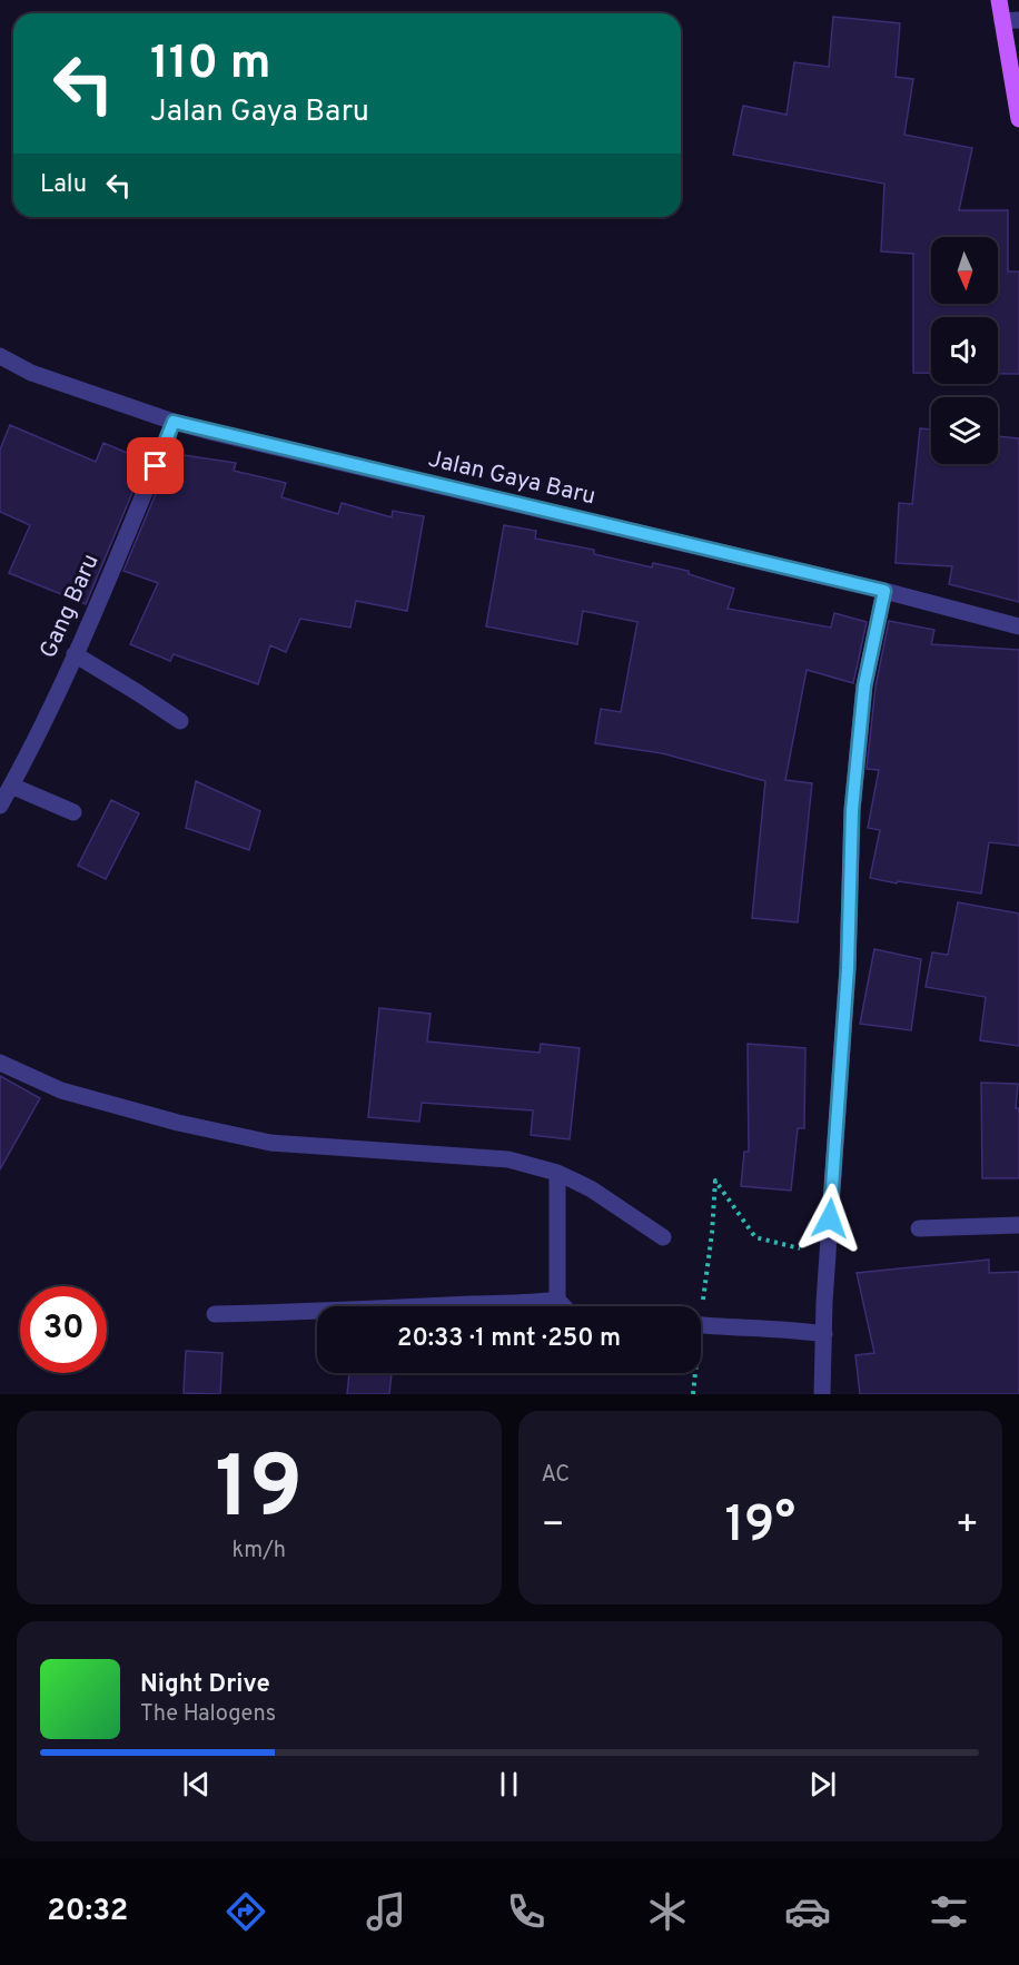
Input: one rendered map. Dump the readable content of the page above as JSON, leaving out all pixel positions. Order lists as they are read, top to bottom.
{
  "streets": {
    "street": ["Jalan Gaya Baru", "Gang Baru"]
  },
  "crossings": [
    ["Jalan Gaya Baru", "Gang Baru"]
  ],
  "north": "bottom",
  "page": {
    "turn": ["110 m", "Jalan Gaya Baru"],
    "then": "Lalu",
    "limit": "30",
    "trip": "20:33 · 1 mnt · 250 m",
    "tile": [
      ["19", "km/h"],
      "AC"
    ],
    "heat": ["−", "19°", "+"],
    "song": ["Night Drive", "The Halogens"],
    "tabs": "20:32"
  }
}
